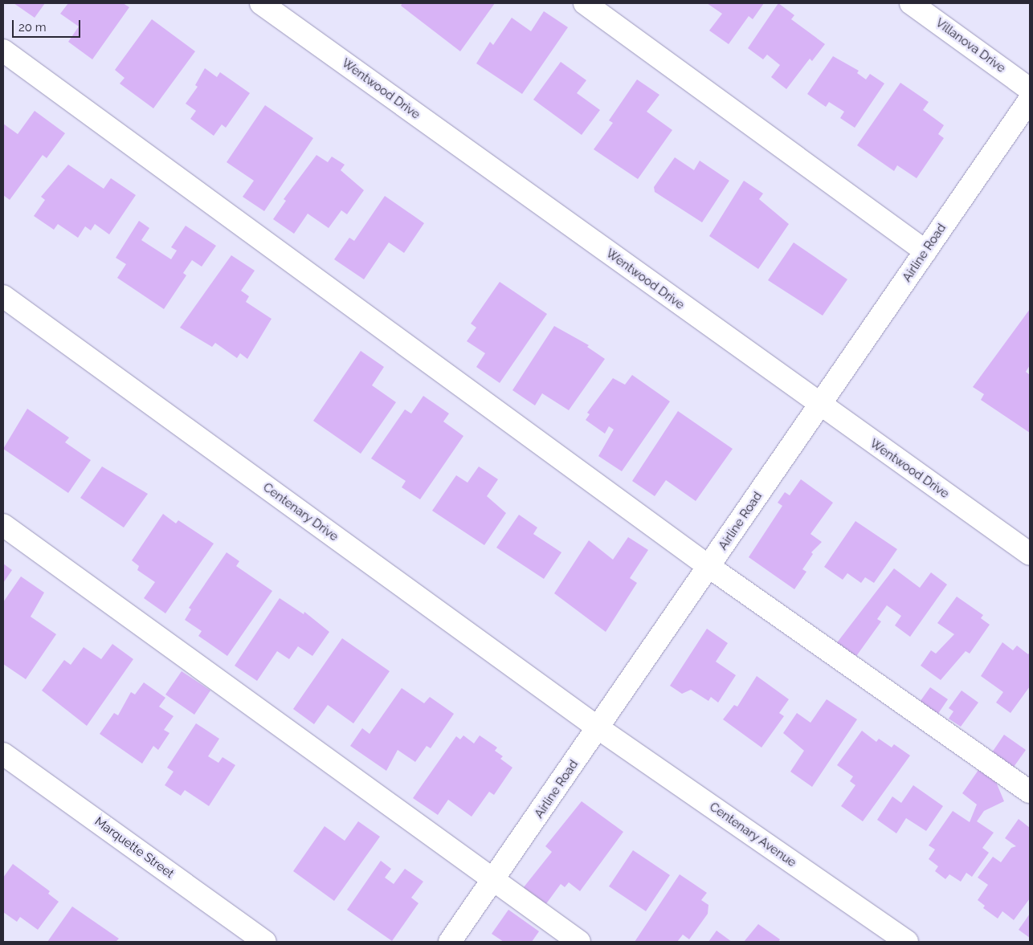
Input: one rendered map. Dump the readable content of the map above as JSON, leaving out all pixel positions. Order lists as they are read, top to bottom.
{
  "streets": {
    "street": [
      "Villanova Drive",
      "Wentwood Drive",
      "Airline Road",
      "Centenary Drive",
      "Centenary Avenue",
      "Marquette Street"
    ]
  },
  "crossings": [
    ["Wentwood Drive", "Airline Road"],
    ["Airline Road", "Centenary Drive"],
    ["Airline Road", "Centenary Avenue"],
    ["Centenary Drive", "Centenary Avenue"]
  ],
  "scale_bar": "20 m"
}
